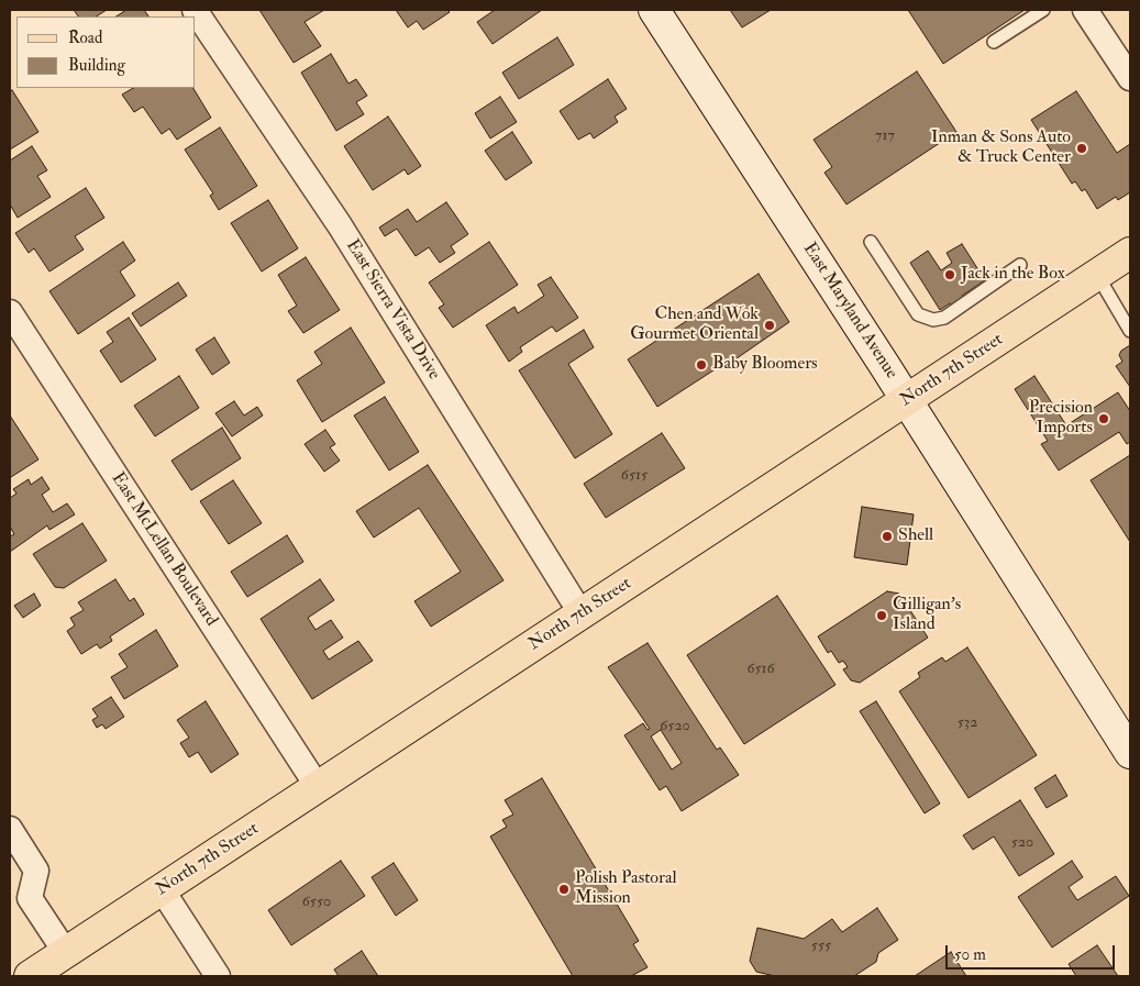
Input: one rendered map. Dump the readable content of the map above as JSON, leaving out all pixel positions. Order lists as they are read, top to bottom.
{
  "streets": {
    "main road": ["North 7th Street"],
    "street": ["East Sierra Vista Drive", "East Maryland Avenue", "East McLellan Boulevard"]
  },
  "crossings": [
    ["East Sierra Vista Drive", "North 7th Street"],
    ["East Maryland Avenue", "North 7th Street"],
    ["North 7th Street", "East McLellan Boulevard"]
  ],
  "places": [
    "Inman & Sons Auto & Truck Center",
    "Jack in the Box",
    "Chen and Wok Gourmet Oriental",
    "Baby Bloomers",
    "Precision Imports",
    "Shell",
    "Gilligan's Island",
    "Polish Pastoral Mission"
  ],
  "house_numbers": [
    "717",
    "6515",
    "6516",
    "532",
    "6520",
    "520",
    "6550",
    "555"
  ],
  "legend": ["Road", "Building"],
  "scale_bar": "50 m"
}
